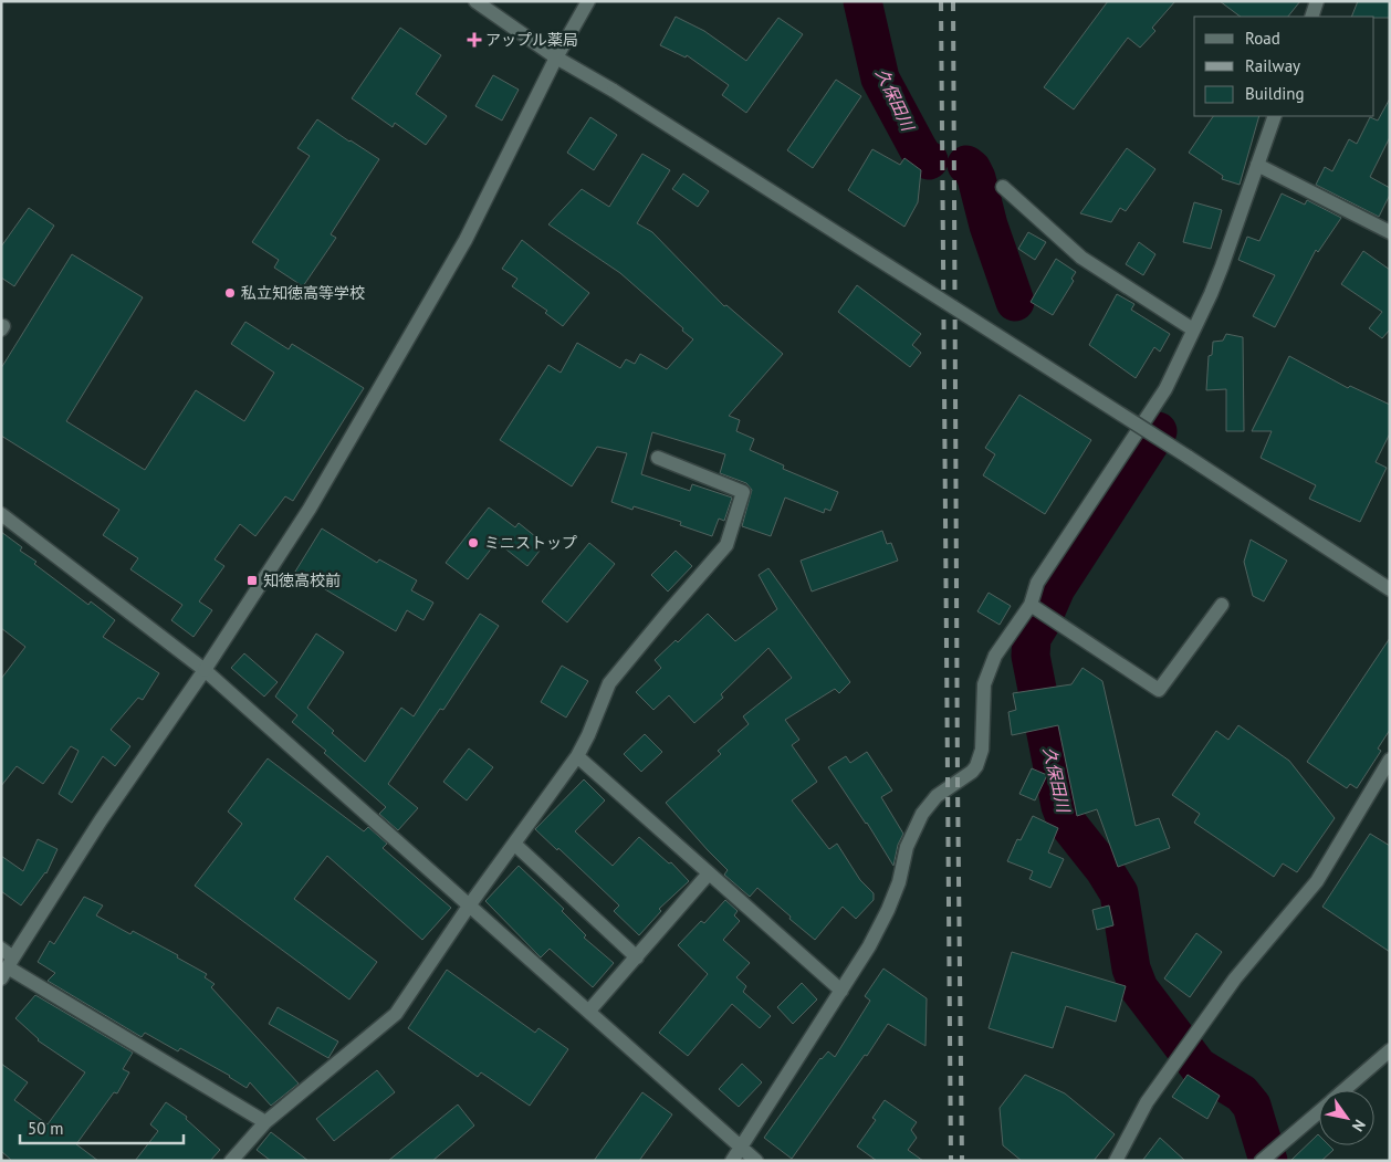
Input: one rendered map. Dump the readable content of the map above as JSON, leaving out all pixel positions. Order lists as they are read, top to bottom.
{
  "water": ["久保田川"],
  "places": {
    "health": ["アップル薬局"],
    "other": ["私立知徳高等学校", "ミニストップ"],
    "transit": ["知徳高校前"]
  },
  "legend": ["Road", "Railway", "Building"],
  "scale_bar": "50 m",
  "north": "bottom right"
}
